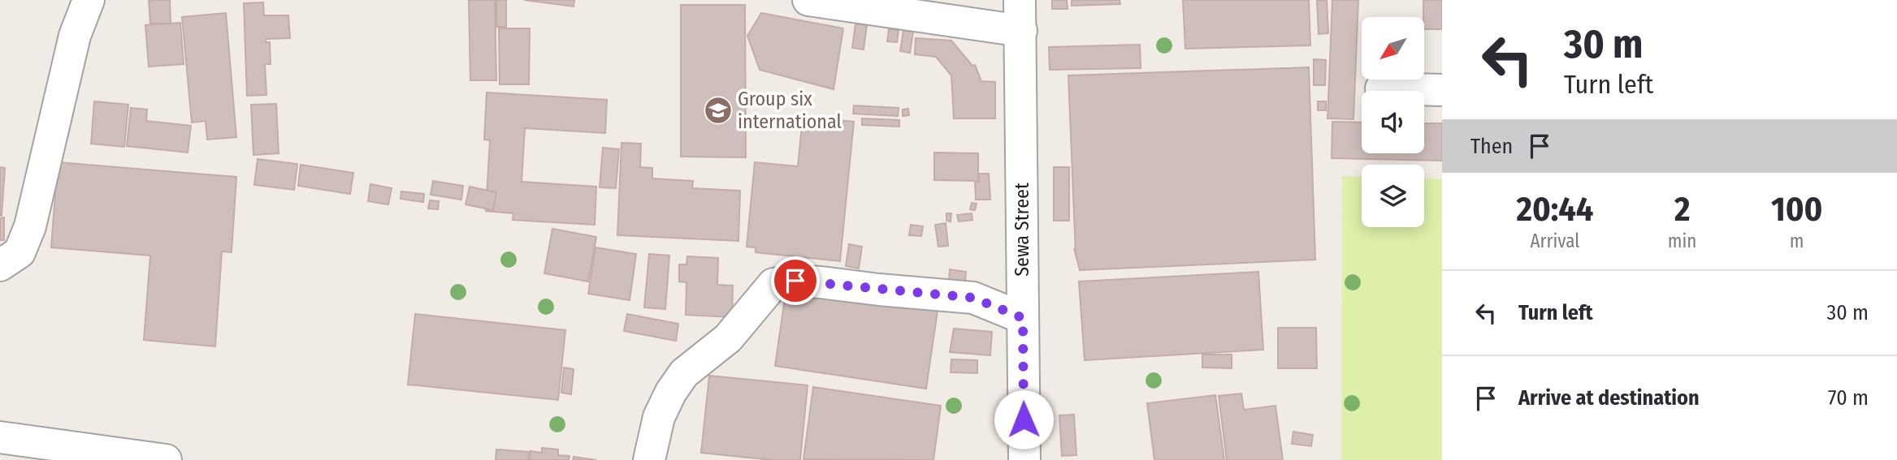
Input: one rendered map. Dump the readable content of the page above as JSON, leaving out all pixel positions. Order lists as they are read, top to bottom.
{
  "streets": {
    "street": ["Sewa Street"]
  },
  "places": {
    "school or university": ["Group six international"]
  },
  "north": "bottom left",
  "page": {
    "turn": ["30 m", "Turn left"],
    "then": "Then",
    "eta": [
      "20:44",
      "Arrival",
      "2",
      "min",
      "100",
      "m"
    ],
    "list": [
      {
        "name": "Turn left",
        "value": "30 m"
      },
      {
        "name": "Arrive at destination",
        "value": "70 m"
      }
    ]
  }
}
